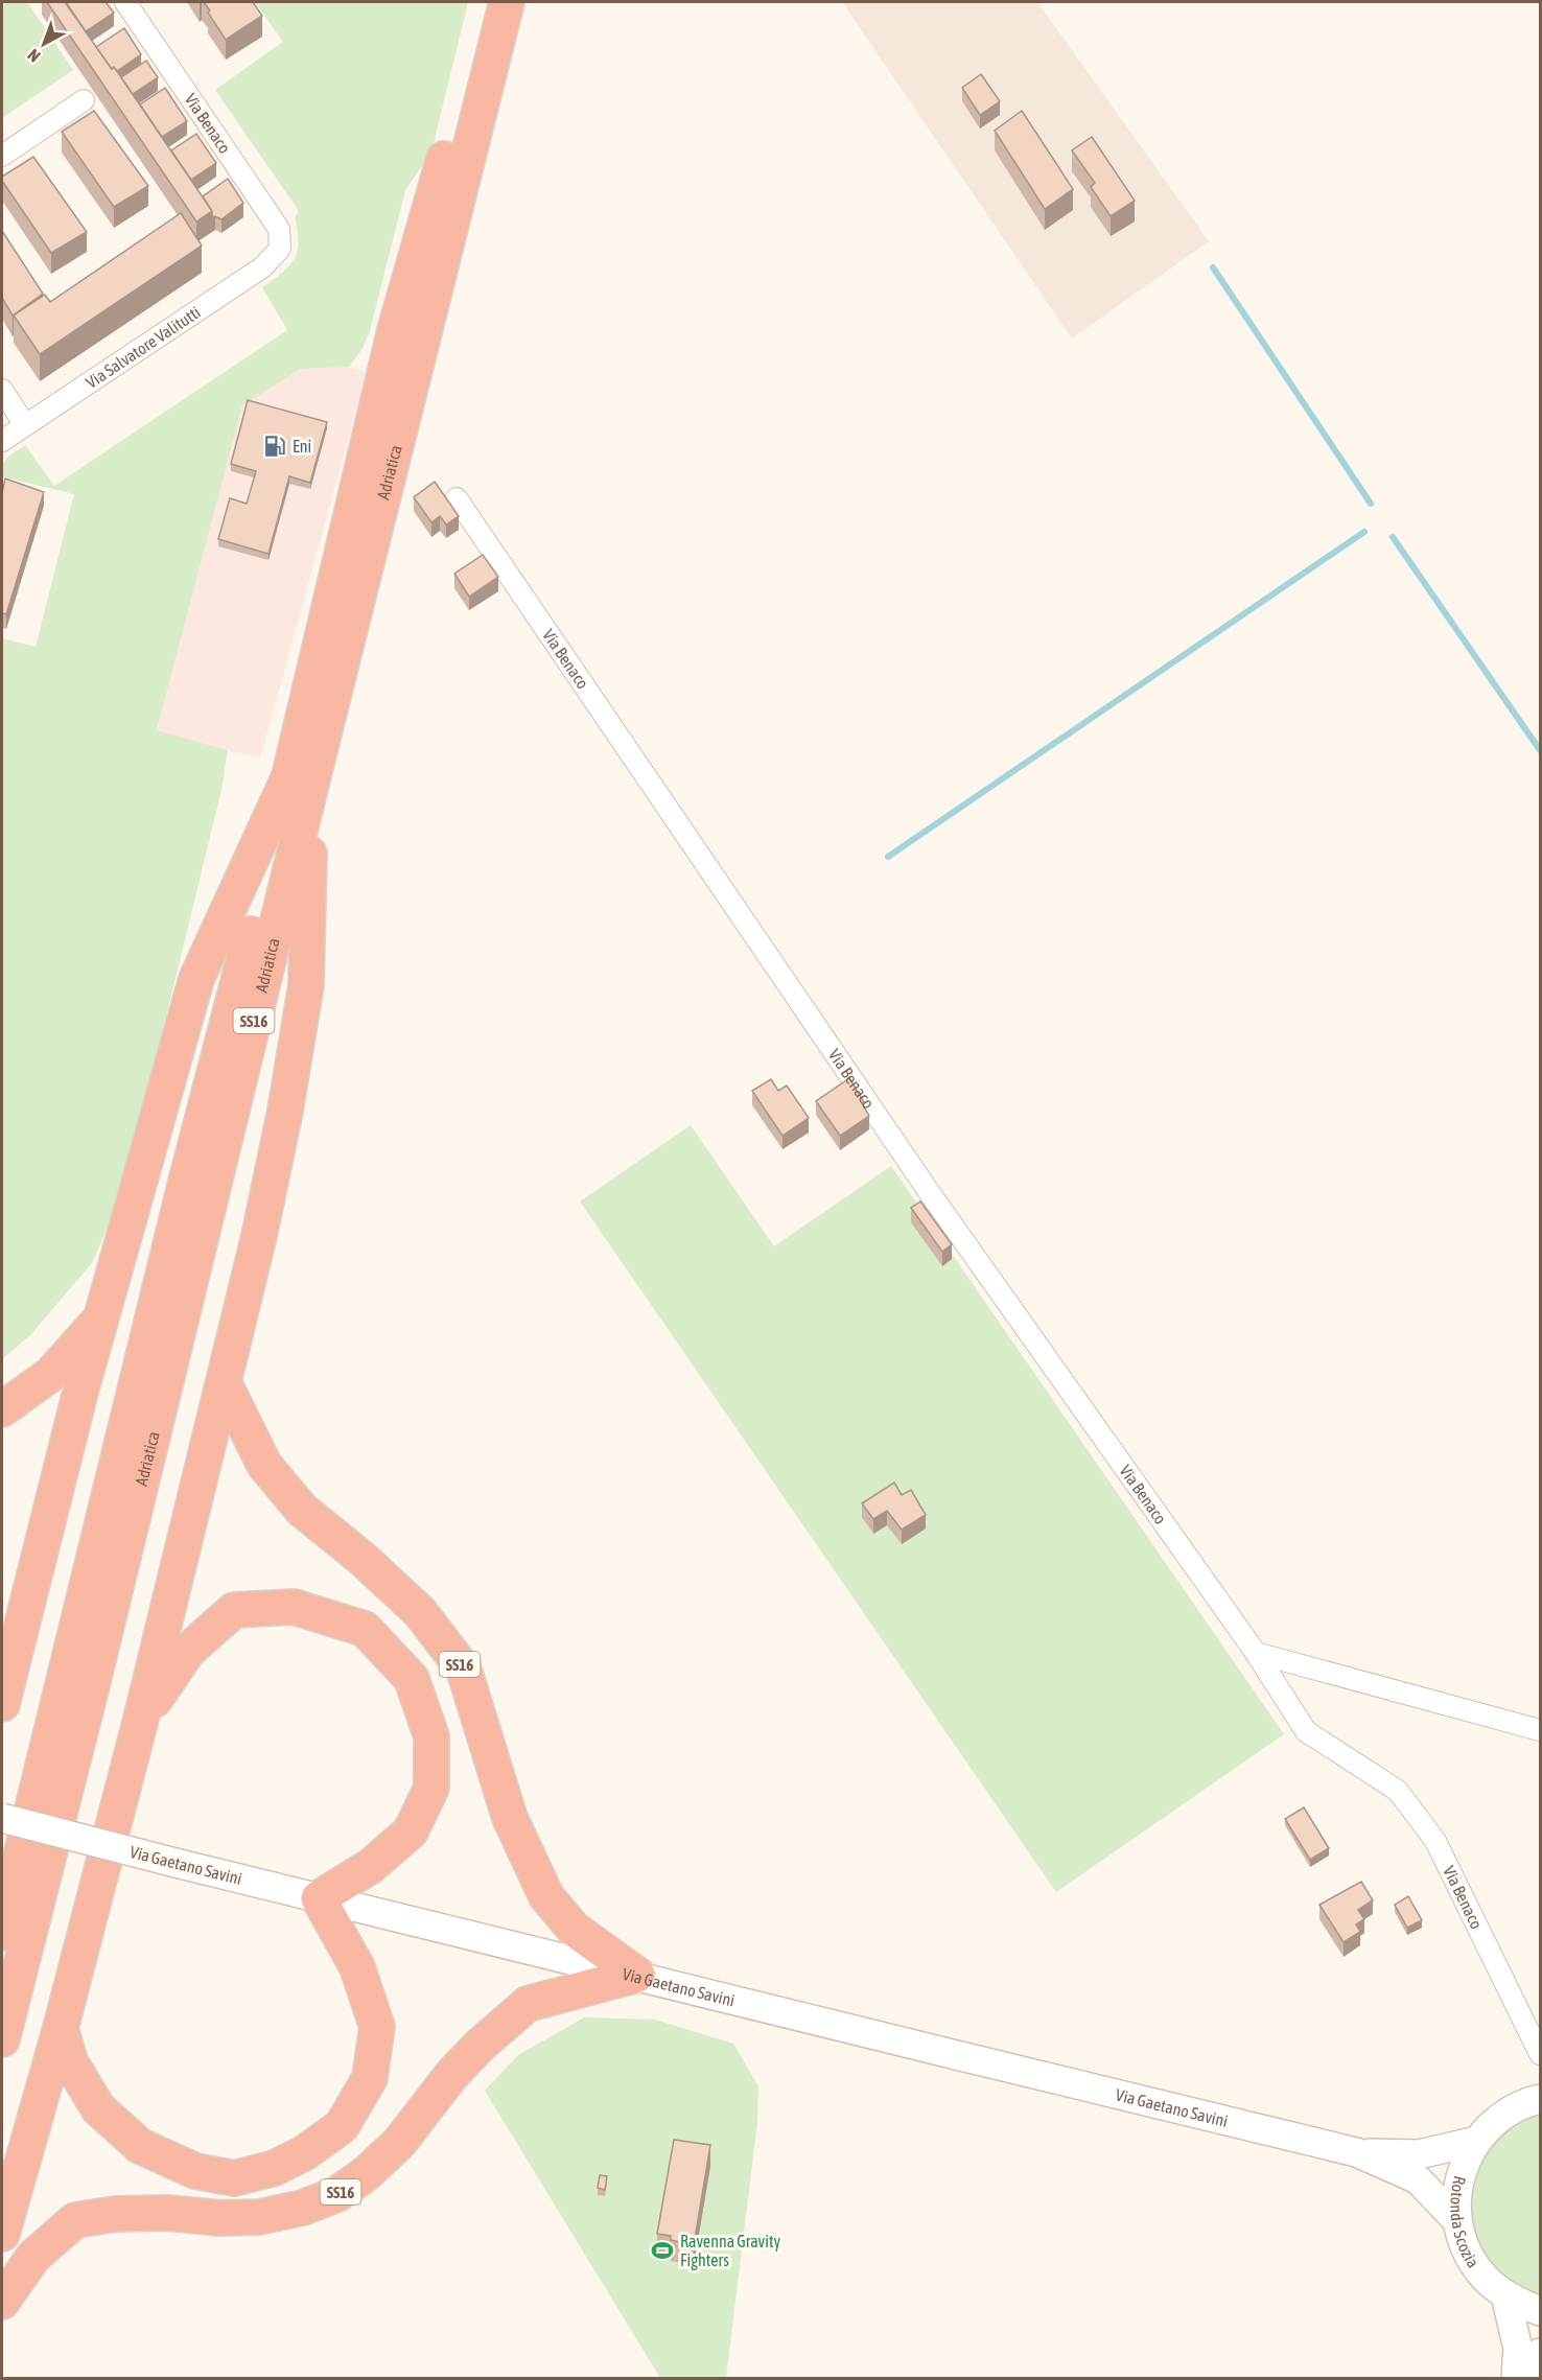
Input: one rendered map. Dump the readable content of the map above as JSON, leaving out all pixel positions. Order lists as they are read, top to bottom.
{
  "streets": {
    "highway": ["Adriatica", "SS16"],
    "street": [
      "Via Benaco",
      "Via Salvatore Valitutti",
      "Via Gaetano Savini",
      "Rotonda Scozia"
    ]
  },
  "crossings": [
    ["Via Benaco", "Via Salvatore Valitutti"],
    ["Adriatica", "SS16"],
    ["SS16", "Via Gaetano Savini"],
    ["Via Gaetano Savini", "Rotonda Scozia"]
  ],
  "places": {
    "fuel station": ["Eni"],
    "sports": ["Ravenna Gravity Fighters"]
  },
  "north": "bottom left"
}
